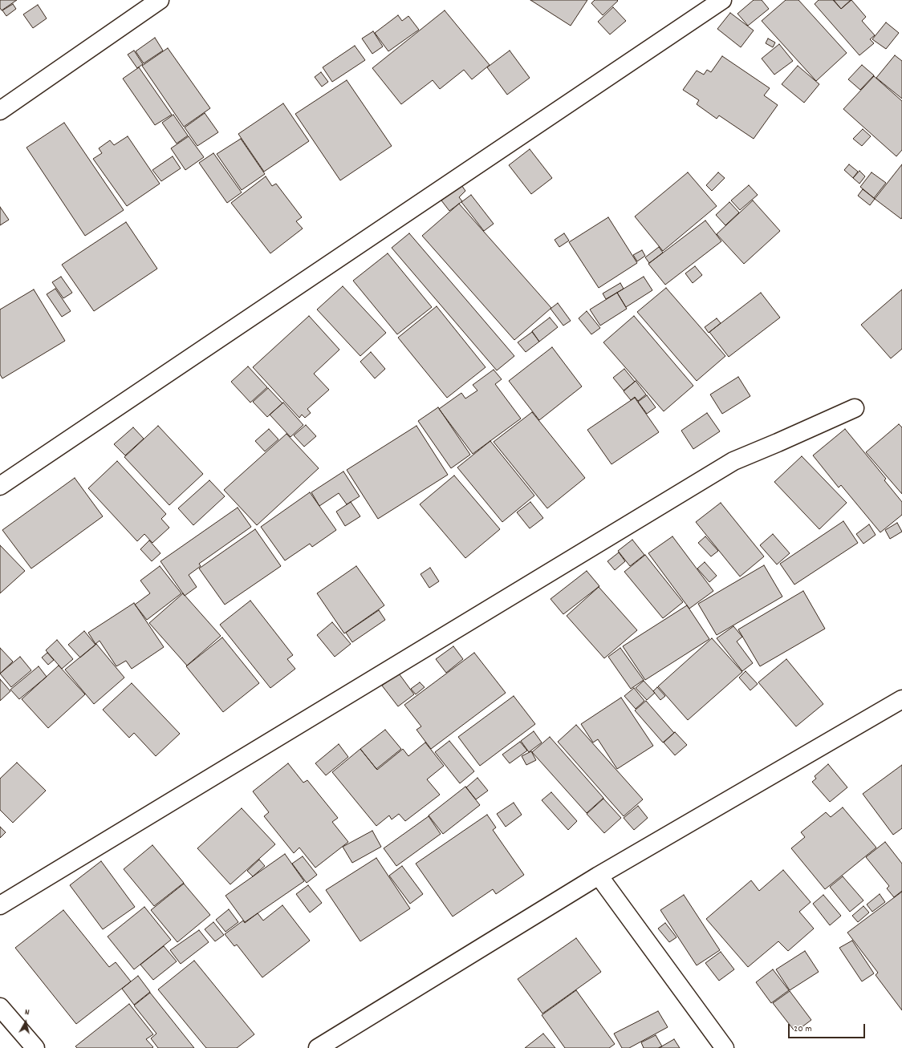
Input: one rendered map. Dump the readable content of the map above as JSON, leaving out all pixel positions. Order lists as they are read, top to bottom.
{
  "scale_bar": "20 m",
  "north": "top"
}
